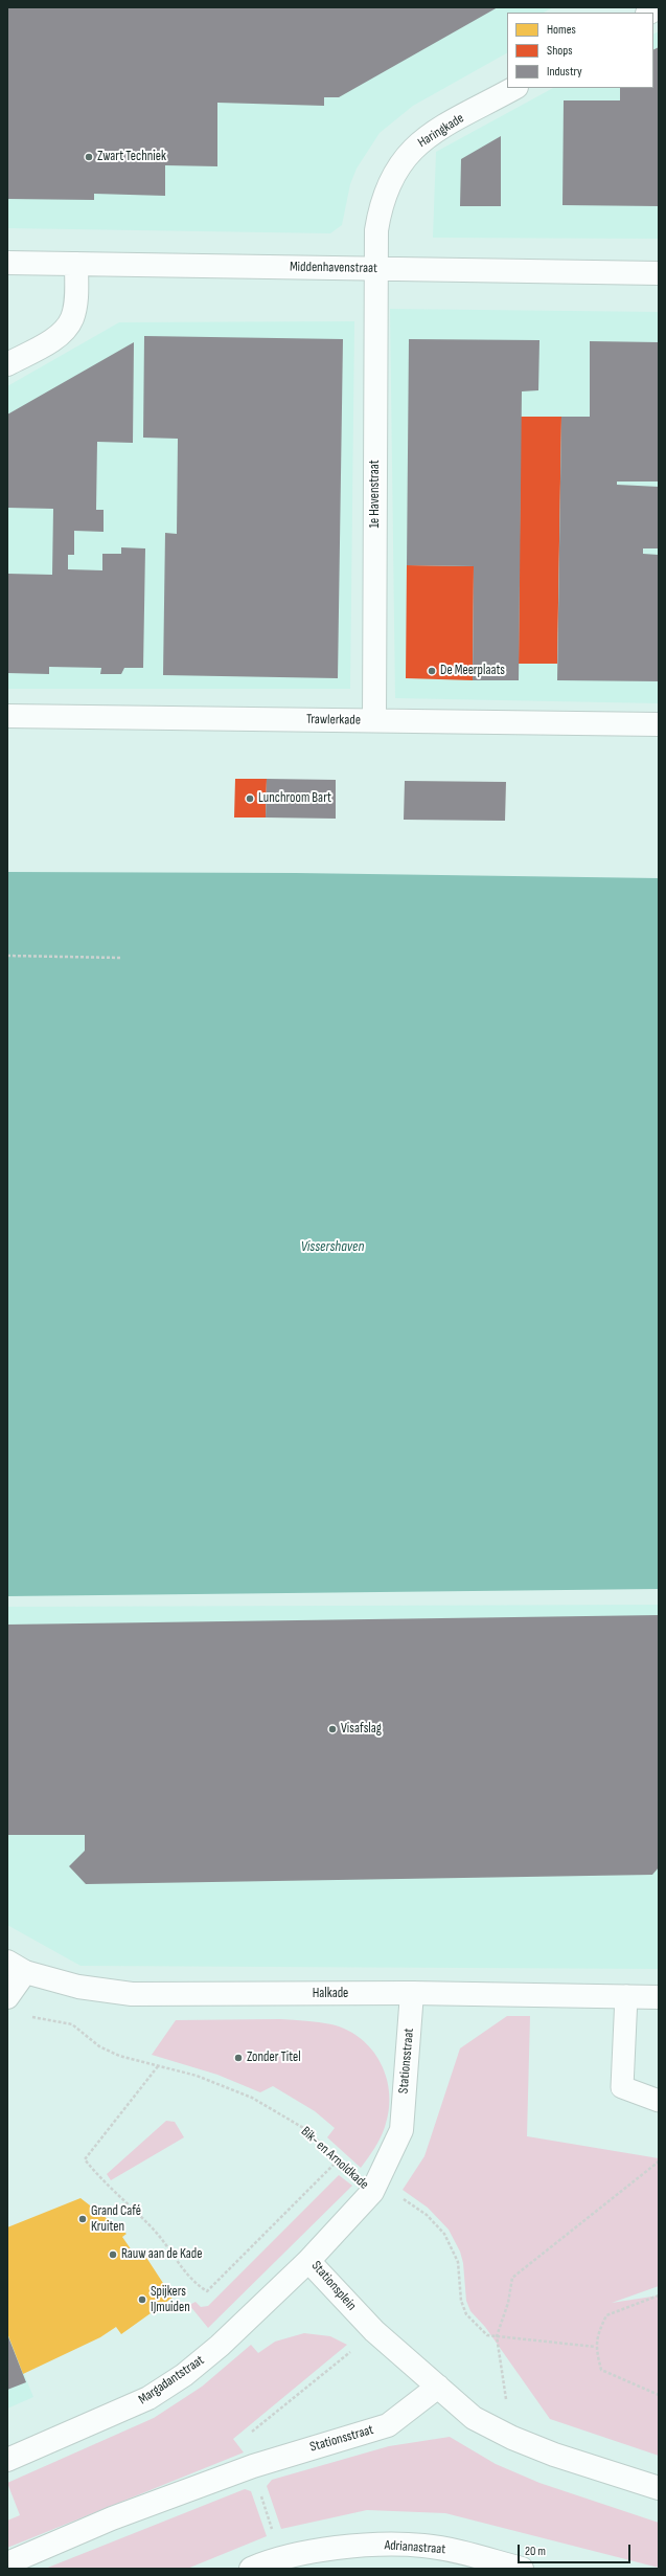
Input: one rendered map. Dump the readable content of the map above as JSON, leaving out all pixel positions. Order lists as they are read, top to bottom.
{
  "streets": {
    "street": [
      "Haringkade",
      "Middenhavenstraat",
      "1e Havenstraat",
      "Trawlerkade",
      "Halkade",
      "Stationsstraat",
      "Stationsplein",
      "Margadantstraat",
      "Adrianastraat"
    ],
    "path": ["Bik- en Arnoldkade"]
  },
  "crossings": [
    ["Haringkade", "Middenhavenstraat"],
    ["Haringkade", "1e Havenstraat"],
    ["Middenhavenstraat", "1e Havenstraat"],
    ["1e Havenstraat", "Trawlerkade"],
    ["Halkade", "Stationsstraat"],
    ["Stationsstraat", "Stationsplein"],
    ["Bik- en Arnoldkade", "Stationsplein"],
    ["Stationsplein", "Margadantstraat"]
  ],
  "water": ["Vissershaven"],
  "places": [
    "Zwart Techniek",
    "De Meerplaats",
    "Lunchroom Bart",
    "Visafslag",
    "Zonder Titel",
    "Grand Café Kruiten",
    "Rauw aan de Kade",
    "Spijkers IJmuiden"
  ],
  "legend": ["Homes", "Shops", "Industry"],
  "scale_bar": "20 m"
}
